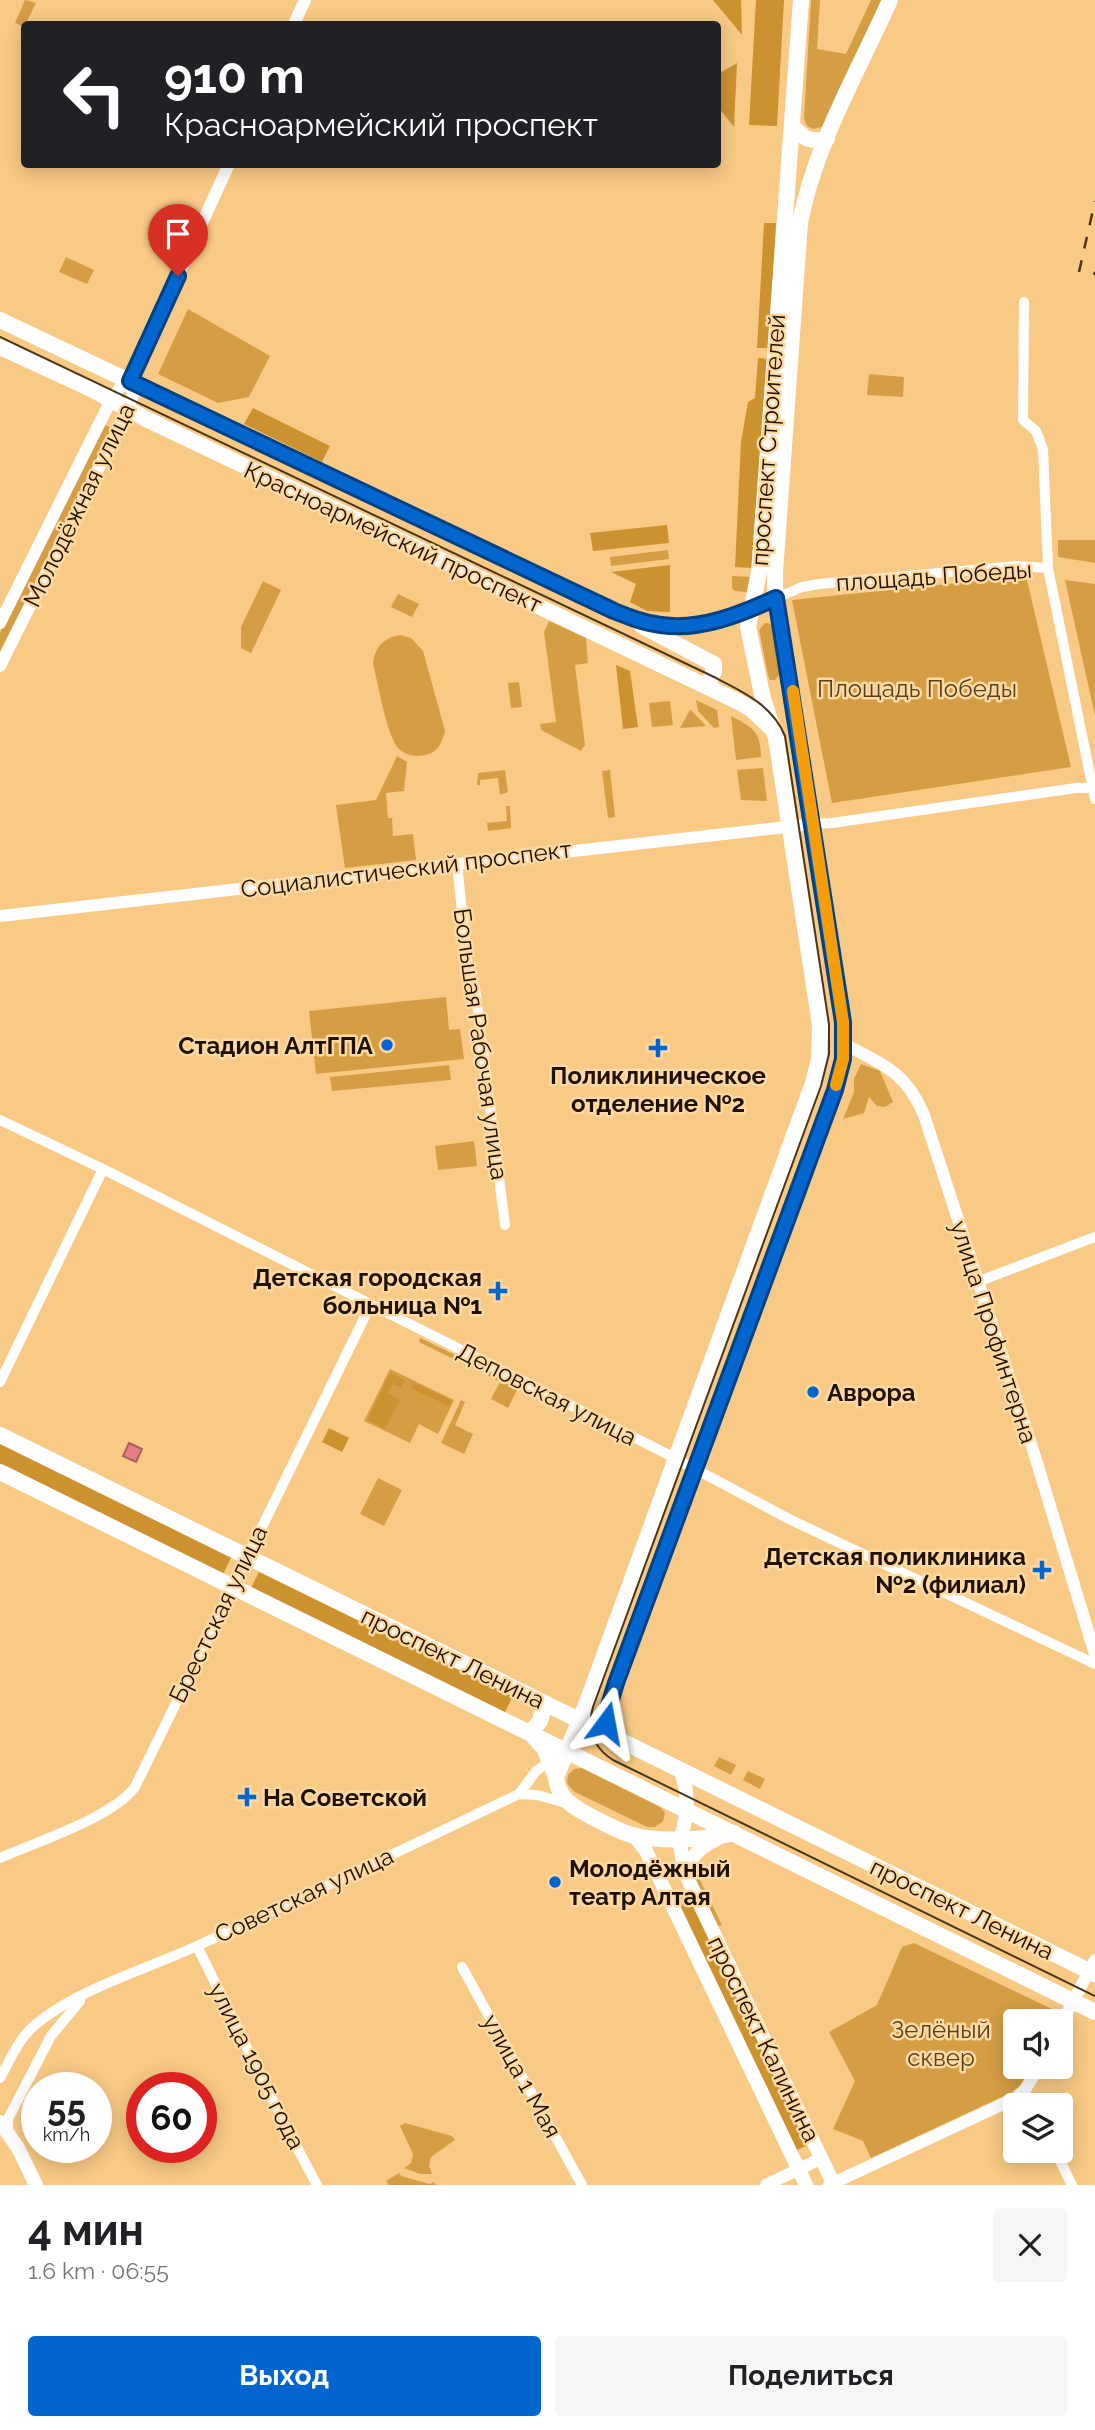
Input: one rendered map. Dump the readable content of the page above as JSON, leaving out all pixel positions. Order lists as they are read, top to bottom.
{
  "streets": {
    "main road": [
      "проспект Строителей",
      "Красноармейский проспект",
      "проспект Ленина",
      "проспект Калинина"
    ],
    "street": [
      "Молодёжная улица",
      "площадь Победы",
      "Социалистический проспект",
      "Большая Рабочая улица",
      "улица Профинтерна",
      "Деповская улица",
      "Брестская улица",
      "Советская улица",
      "улица 1905 года",
      "улица 1 Мая"
    ]
  },
  "crossings": [
    ["проспект Строителей", "Красноармейский проспект"],
    ["проспект Строителей", "площадь Победы"],
    ["проспект Строителей", "Социалистический проспект"],
    ["проспект Строителей", "улица Профинтерна"],
    ["проспект Строителей", "Деповская улица"],
    ["проспект Строителей", "проспект Ленина"],
    ["Молодёжная улица", "Красноармейский проспект"],
    ["Красноармейский проспект", "площадь Победы"],
    ["площадь Победы", "Социалистический проспект"],
    ["Социалистический проспект", "Большая Рабочая улица"],
    ["Деповская улица", "Брестская улица"],
    ["Брестская улица", "проспект Ленина"],
    ["проспект Ленина", "проспект Калинина"],
    ["Советская улица", "улица 1905 года"]
  ],
  "parks": ["Площадь Победы", "Зелёный сквер"],
  "places": {
    "other": ["Стадион АлтГПА", "Аврора", "Молодёжный театр Алтая"],
    "health": [
      "Поликлиническое отделение №2",
      "Детская городская больница №1",
      "Детская поликлиника №2 (филиал)",
      "На Советской"
    ]
  },
  "page": {
    "turn": ["910 m", "Красноармейский проспект"],
    "speed": "55 km/h",
    "limit": "60",
    "heading": ["4 мин", "1.6 km · 06:55"],
    "buttons": ["Выход", "Поделиться"]
  }
}
